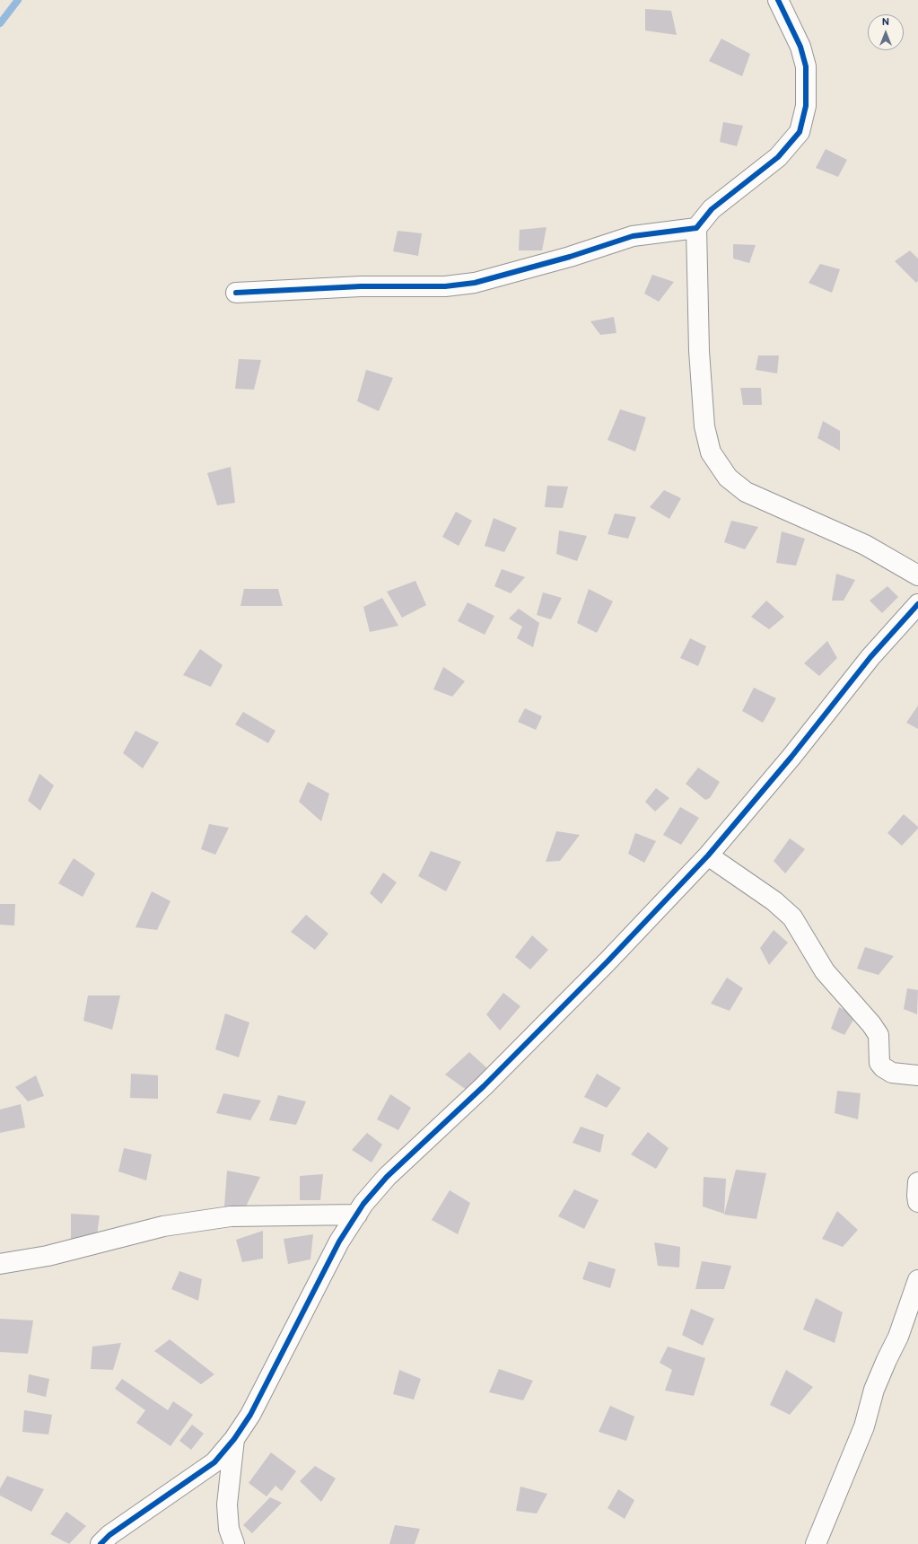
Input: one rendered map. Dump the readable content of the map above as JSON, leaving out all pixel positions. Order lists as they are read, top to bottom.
{
  "north": "top"
}
